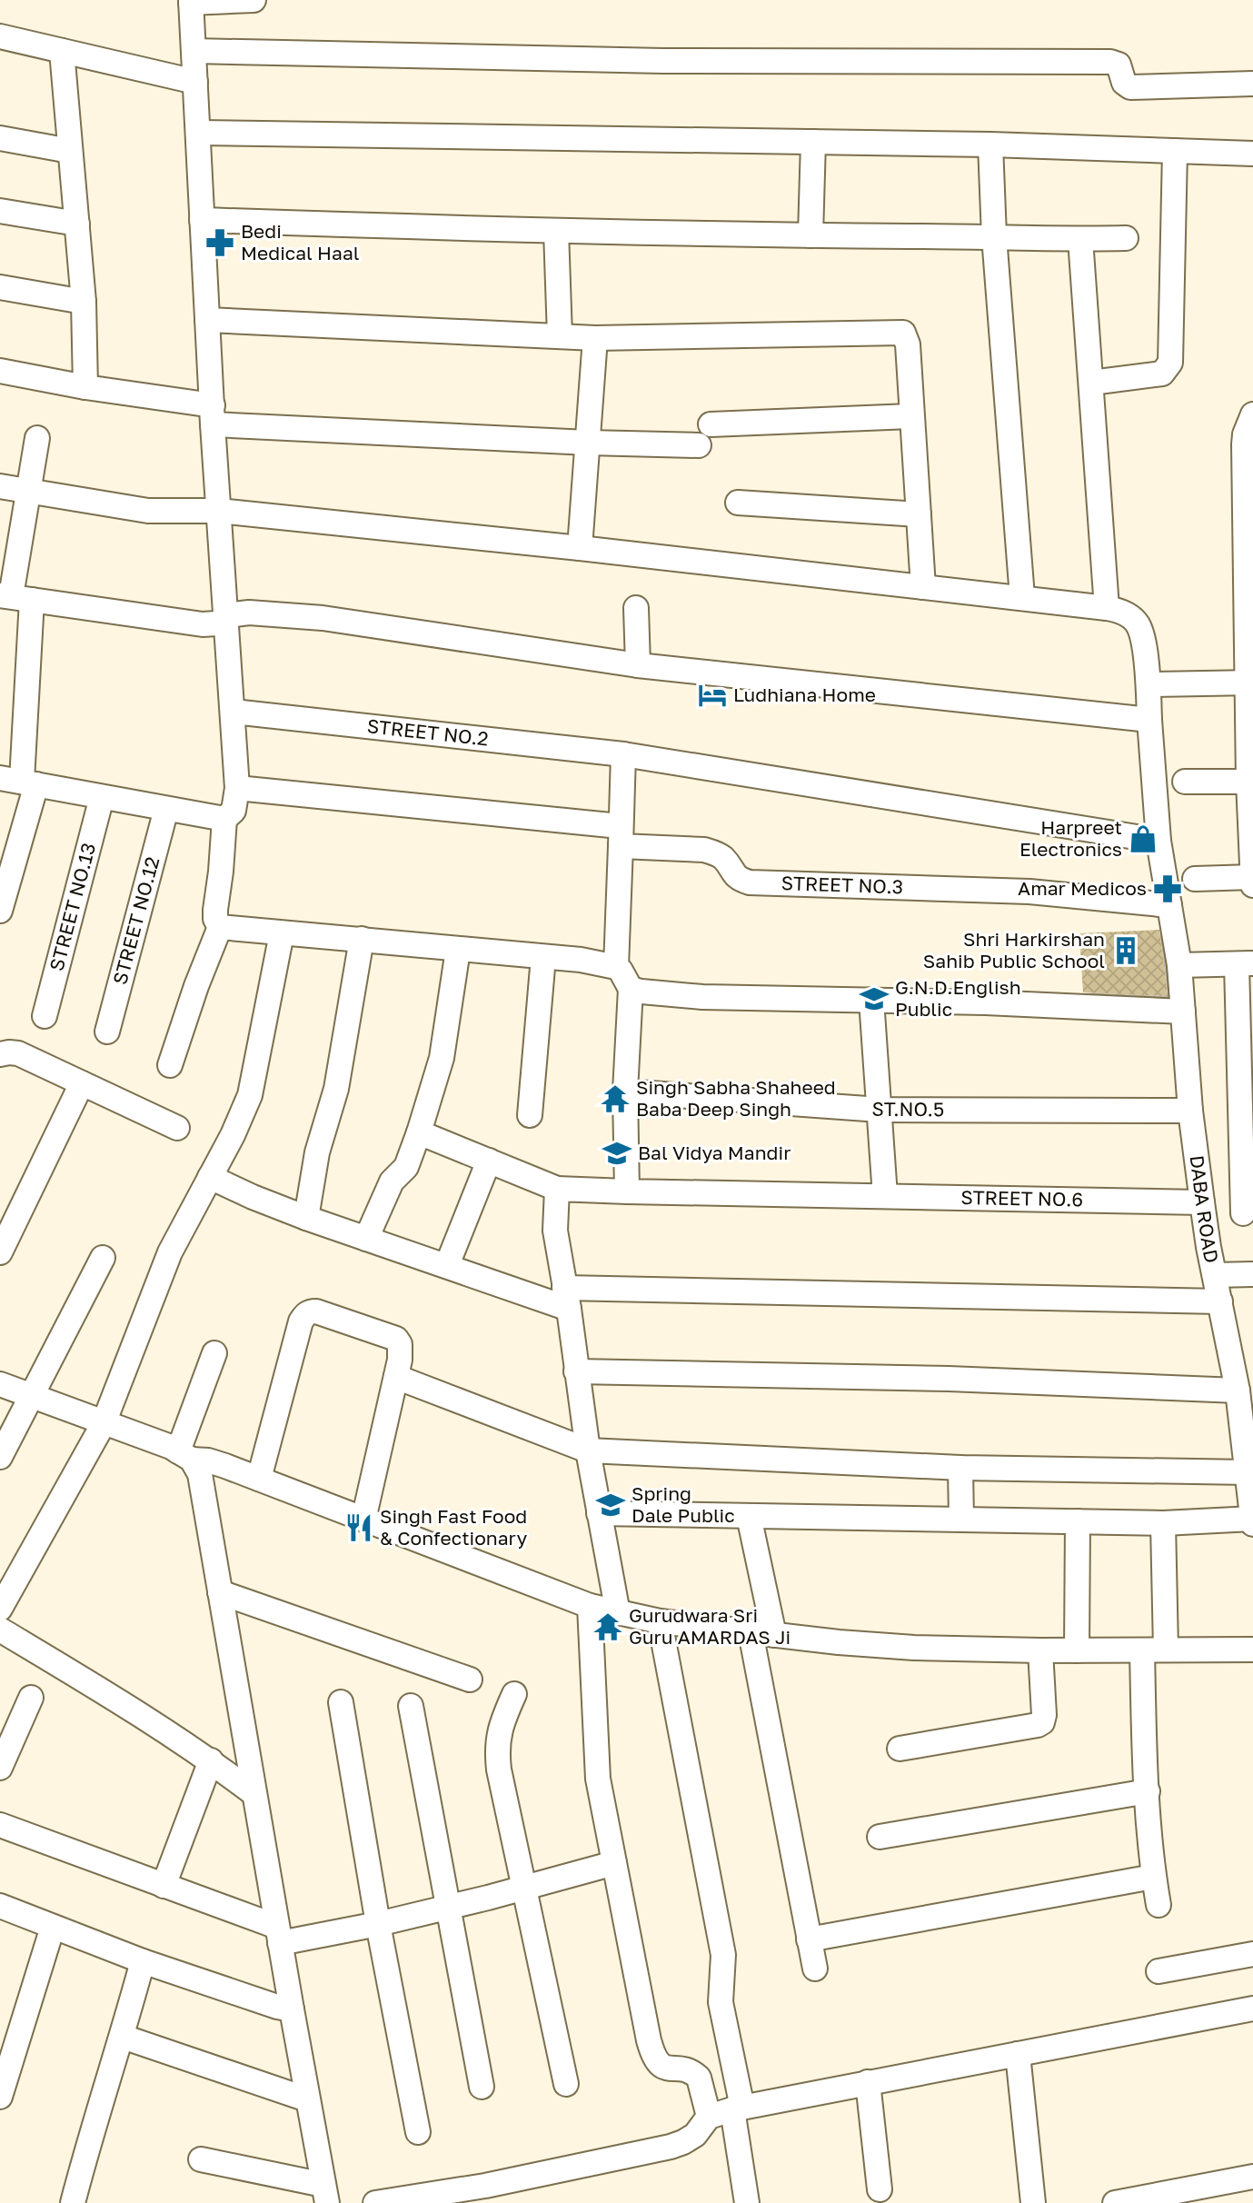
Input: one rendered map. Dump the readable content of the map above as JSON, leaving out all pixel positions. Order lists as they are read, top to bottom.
{
  "streets": {
    "street": [
      "STREET NO.2",
      "STREET NO.3",
      "STREET NO.13",
      "STREET NO.12",
      "ST.NO.5",
      "STREET NO.6",
      "DABA ROAD"
    ]
  },
  "crossings": [
    ["STREET NO.2", "DABA ROAD"],
    ["STREET NO.3", "DABA ROAD"],
    ["ST.NO.5", "DABA ROAD"],
    ["STREET NO.6", "DABA ROAD"]
  ],
  "places": {
    "pharmacy": ["Bedi Medical Haal", "Amar Medicos"],
    "hotel": ["Ludhiana Home"],
    "shop": ["Harpreet Electronics"],
    "building": ["Shri Harkirshan Sahib Public School"],
    "school or university": ["G.N.D.English Public", "Bal Vidya Mandir", "Spring Dale Public"],
    "temple": ["Singh Sabha Shaheed Baba Deep Singh", "Gurudwara Sri Guru AMARDAS Ji"],
    "restaurant": ["Singh Fast Food & Confectionary"]
  }
}
